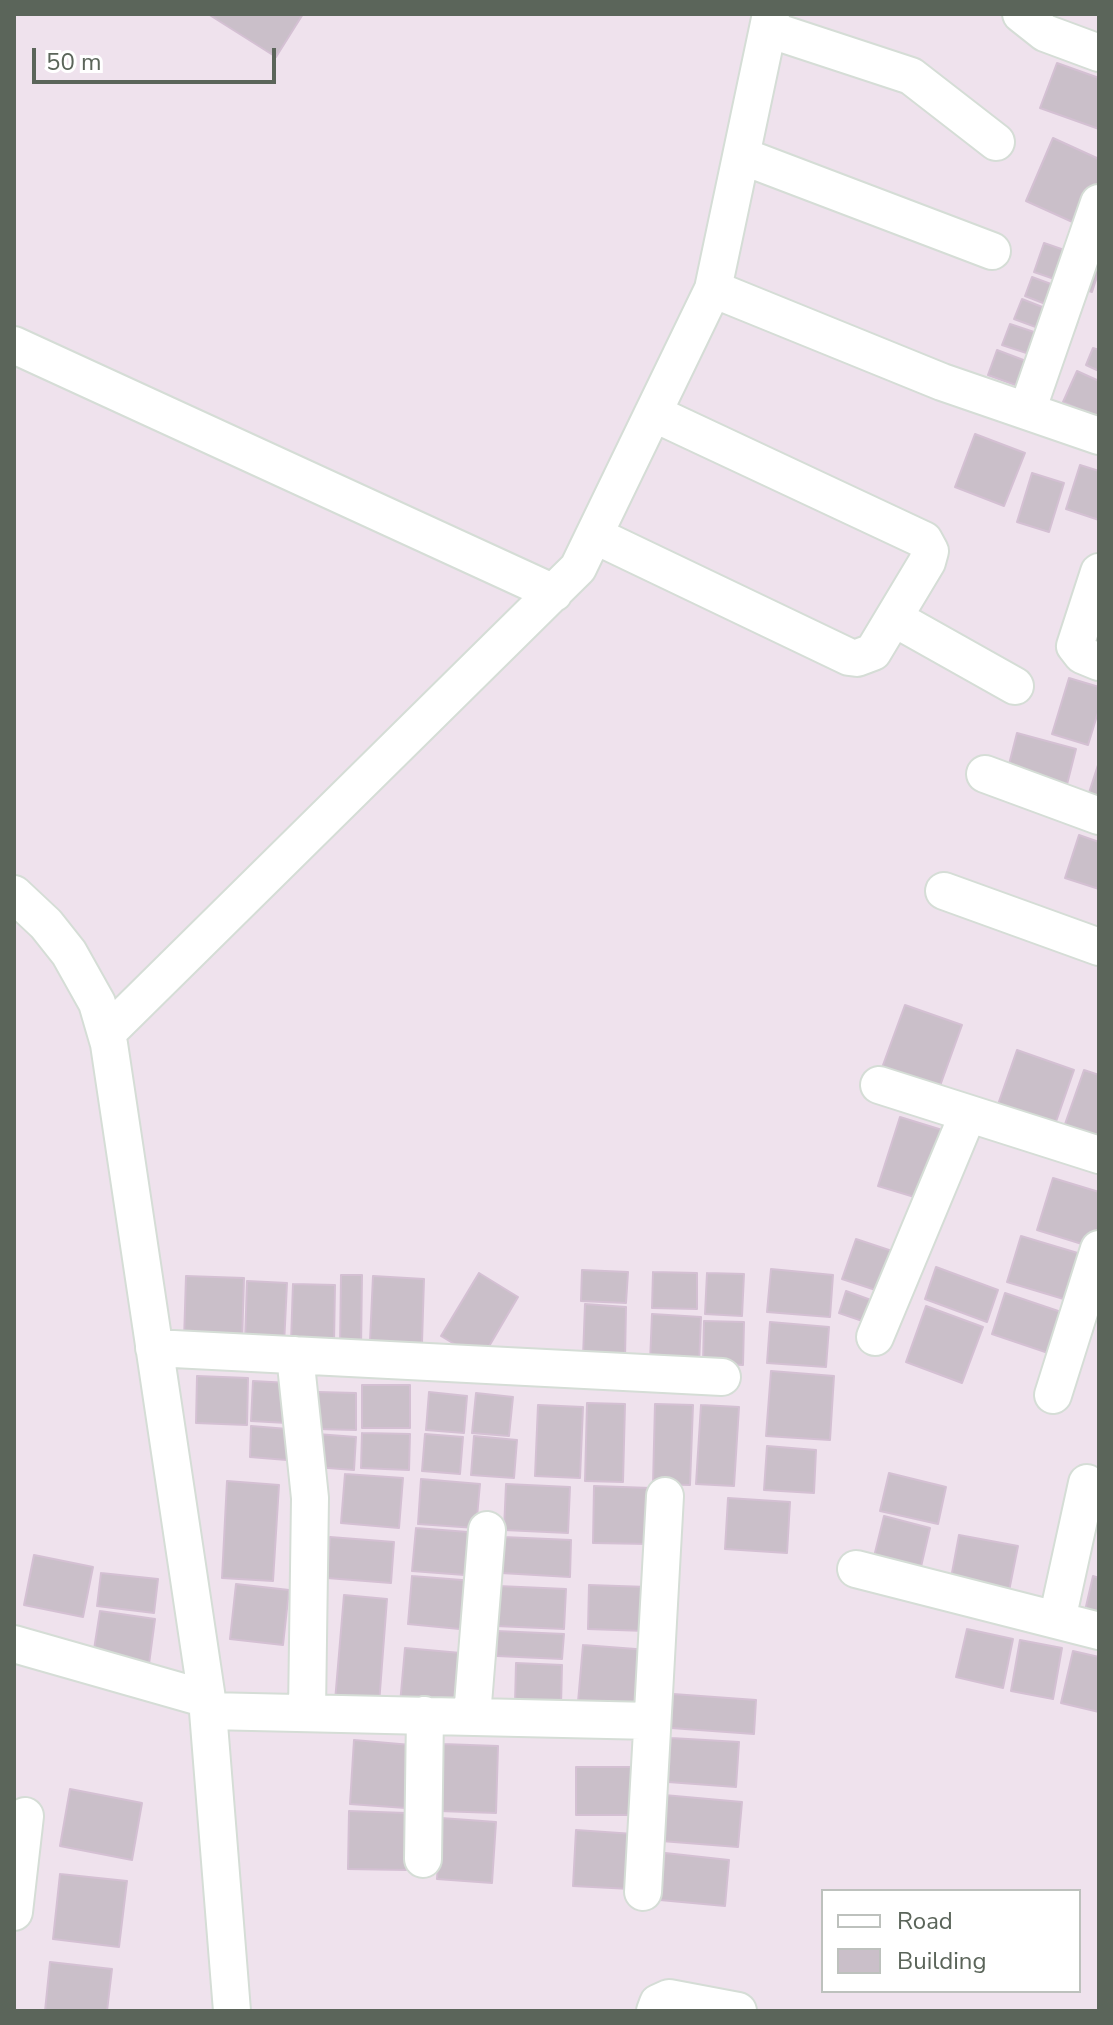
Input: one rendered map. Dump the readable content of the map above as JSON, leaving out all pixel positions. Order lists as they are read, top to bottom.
{
  "legend": ["Road", "Building"],
  "scale_bar": "50 m"
}
